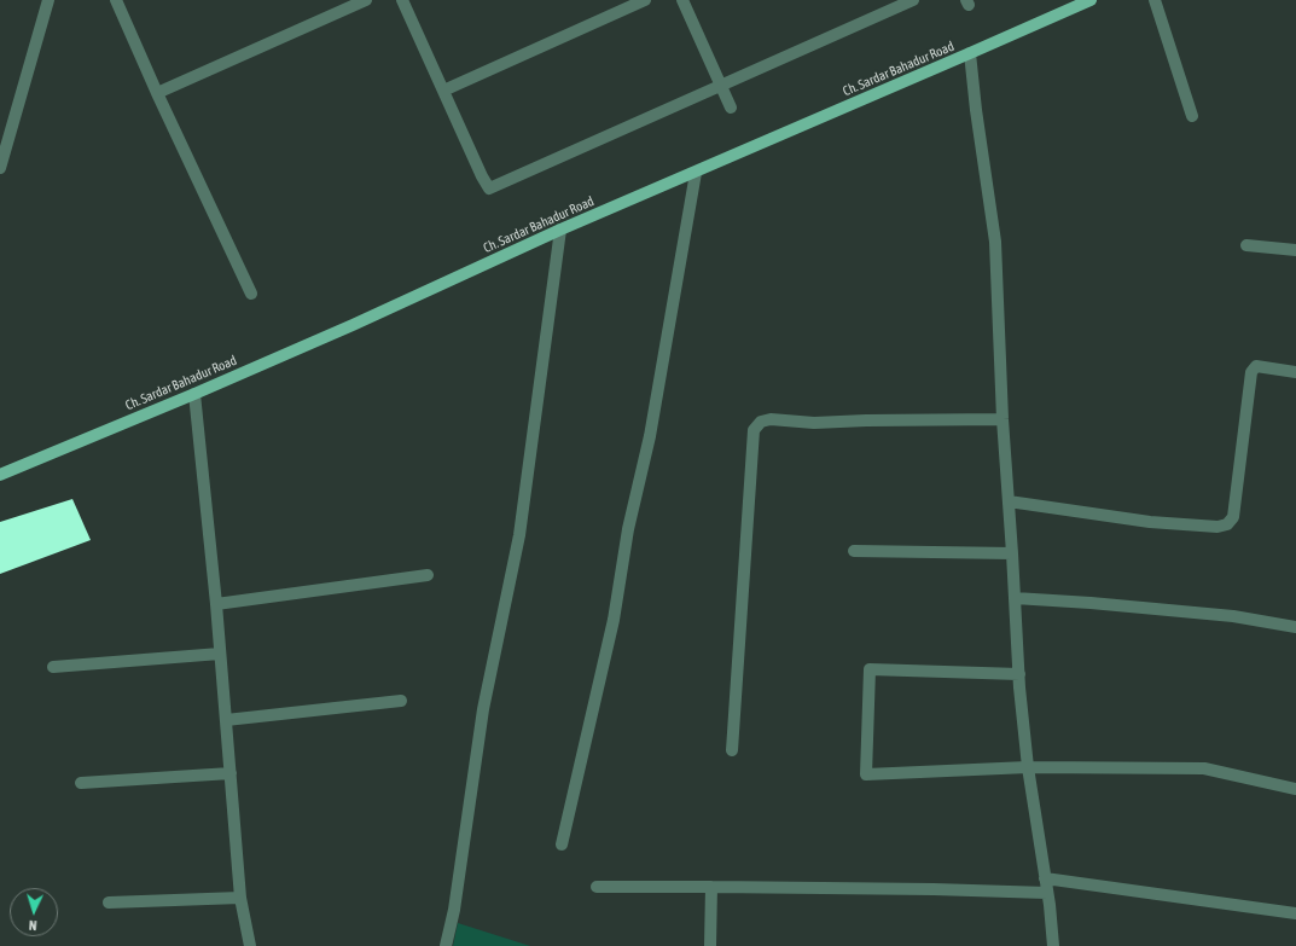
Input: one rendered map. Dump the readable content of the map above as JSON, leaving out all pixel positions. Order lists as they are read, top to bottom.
{
  "streets": {
    "main road": ["Ch. Sardar Bahadur Road"]
  },
  "north": "bottom"
}
